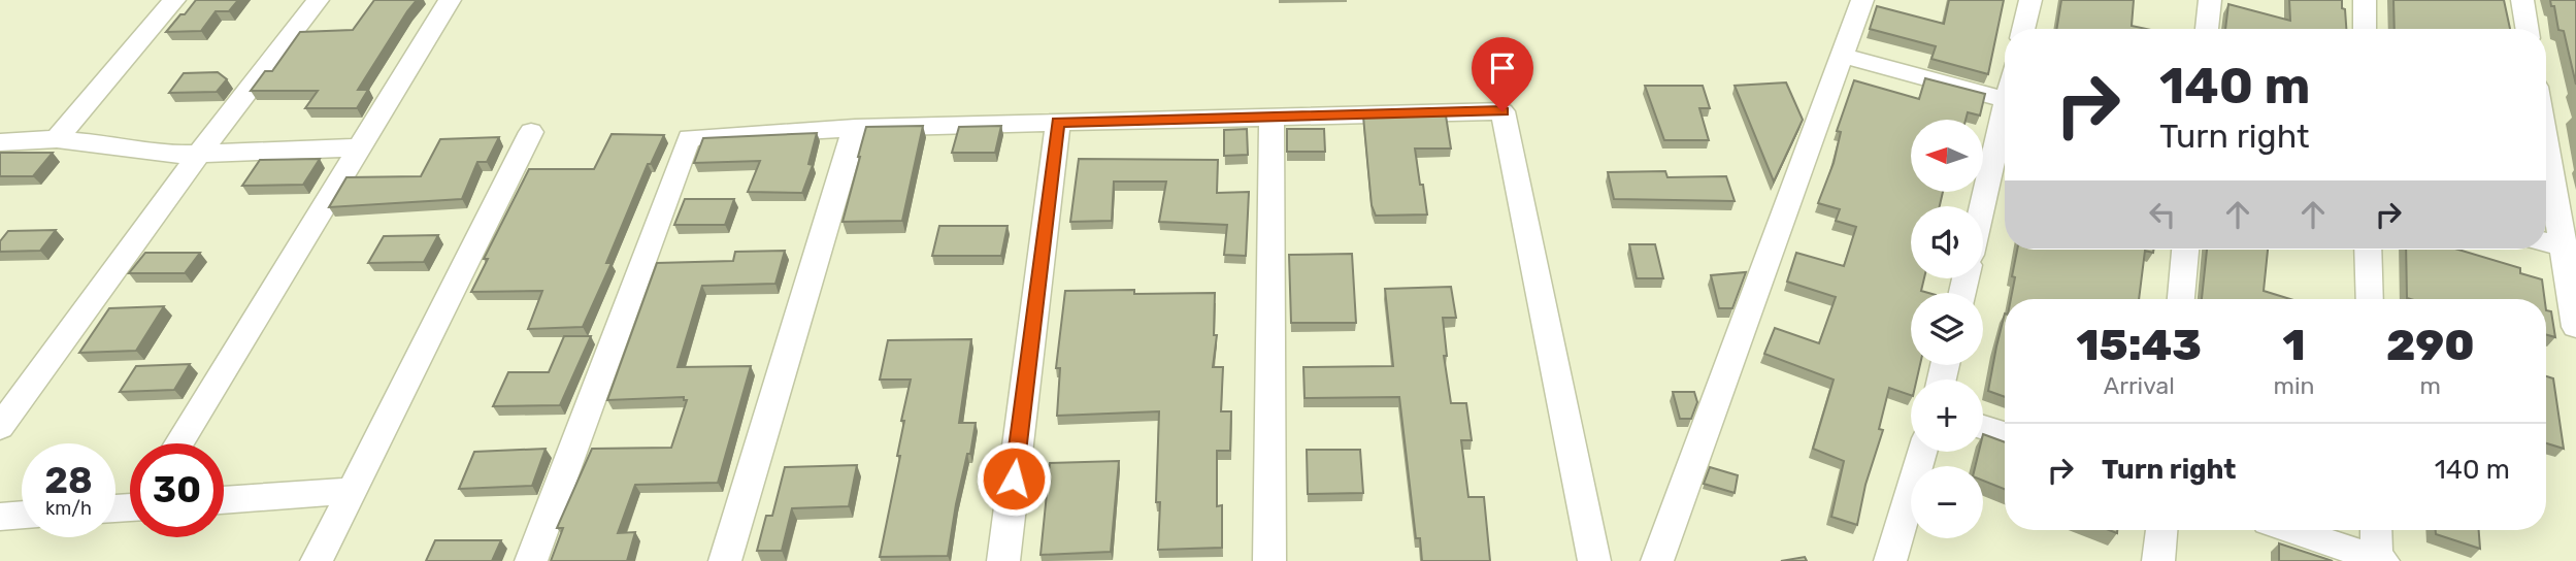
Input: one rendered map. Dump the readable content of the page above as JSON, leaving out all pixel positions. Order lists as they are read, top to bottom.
{
  "north": "left",
  "page": {
    "turn": ["140 m", "Turn right"],
    "map_buttons": ["+", "−"],
    "eta": [
      "15:43",
      "Arrival",
      "1",
      "min",
      "290",
      "m"
    ],
    "list": [
      {
        "name": "Turn right",
        "value": "140 m"
      }
    ],
    "speed": "28 km/h",
    "limit": "30"
  }
}
